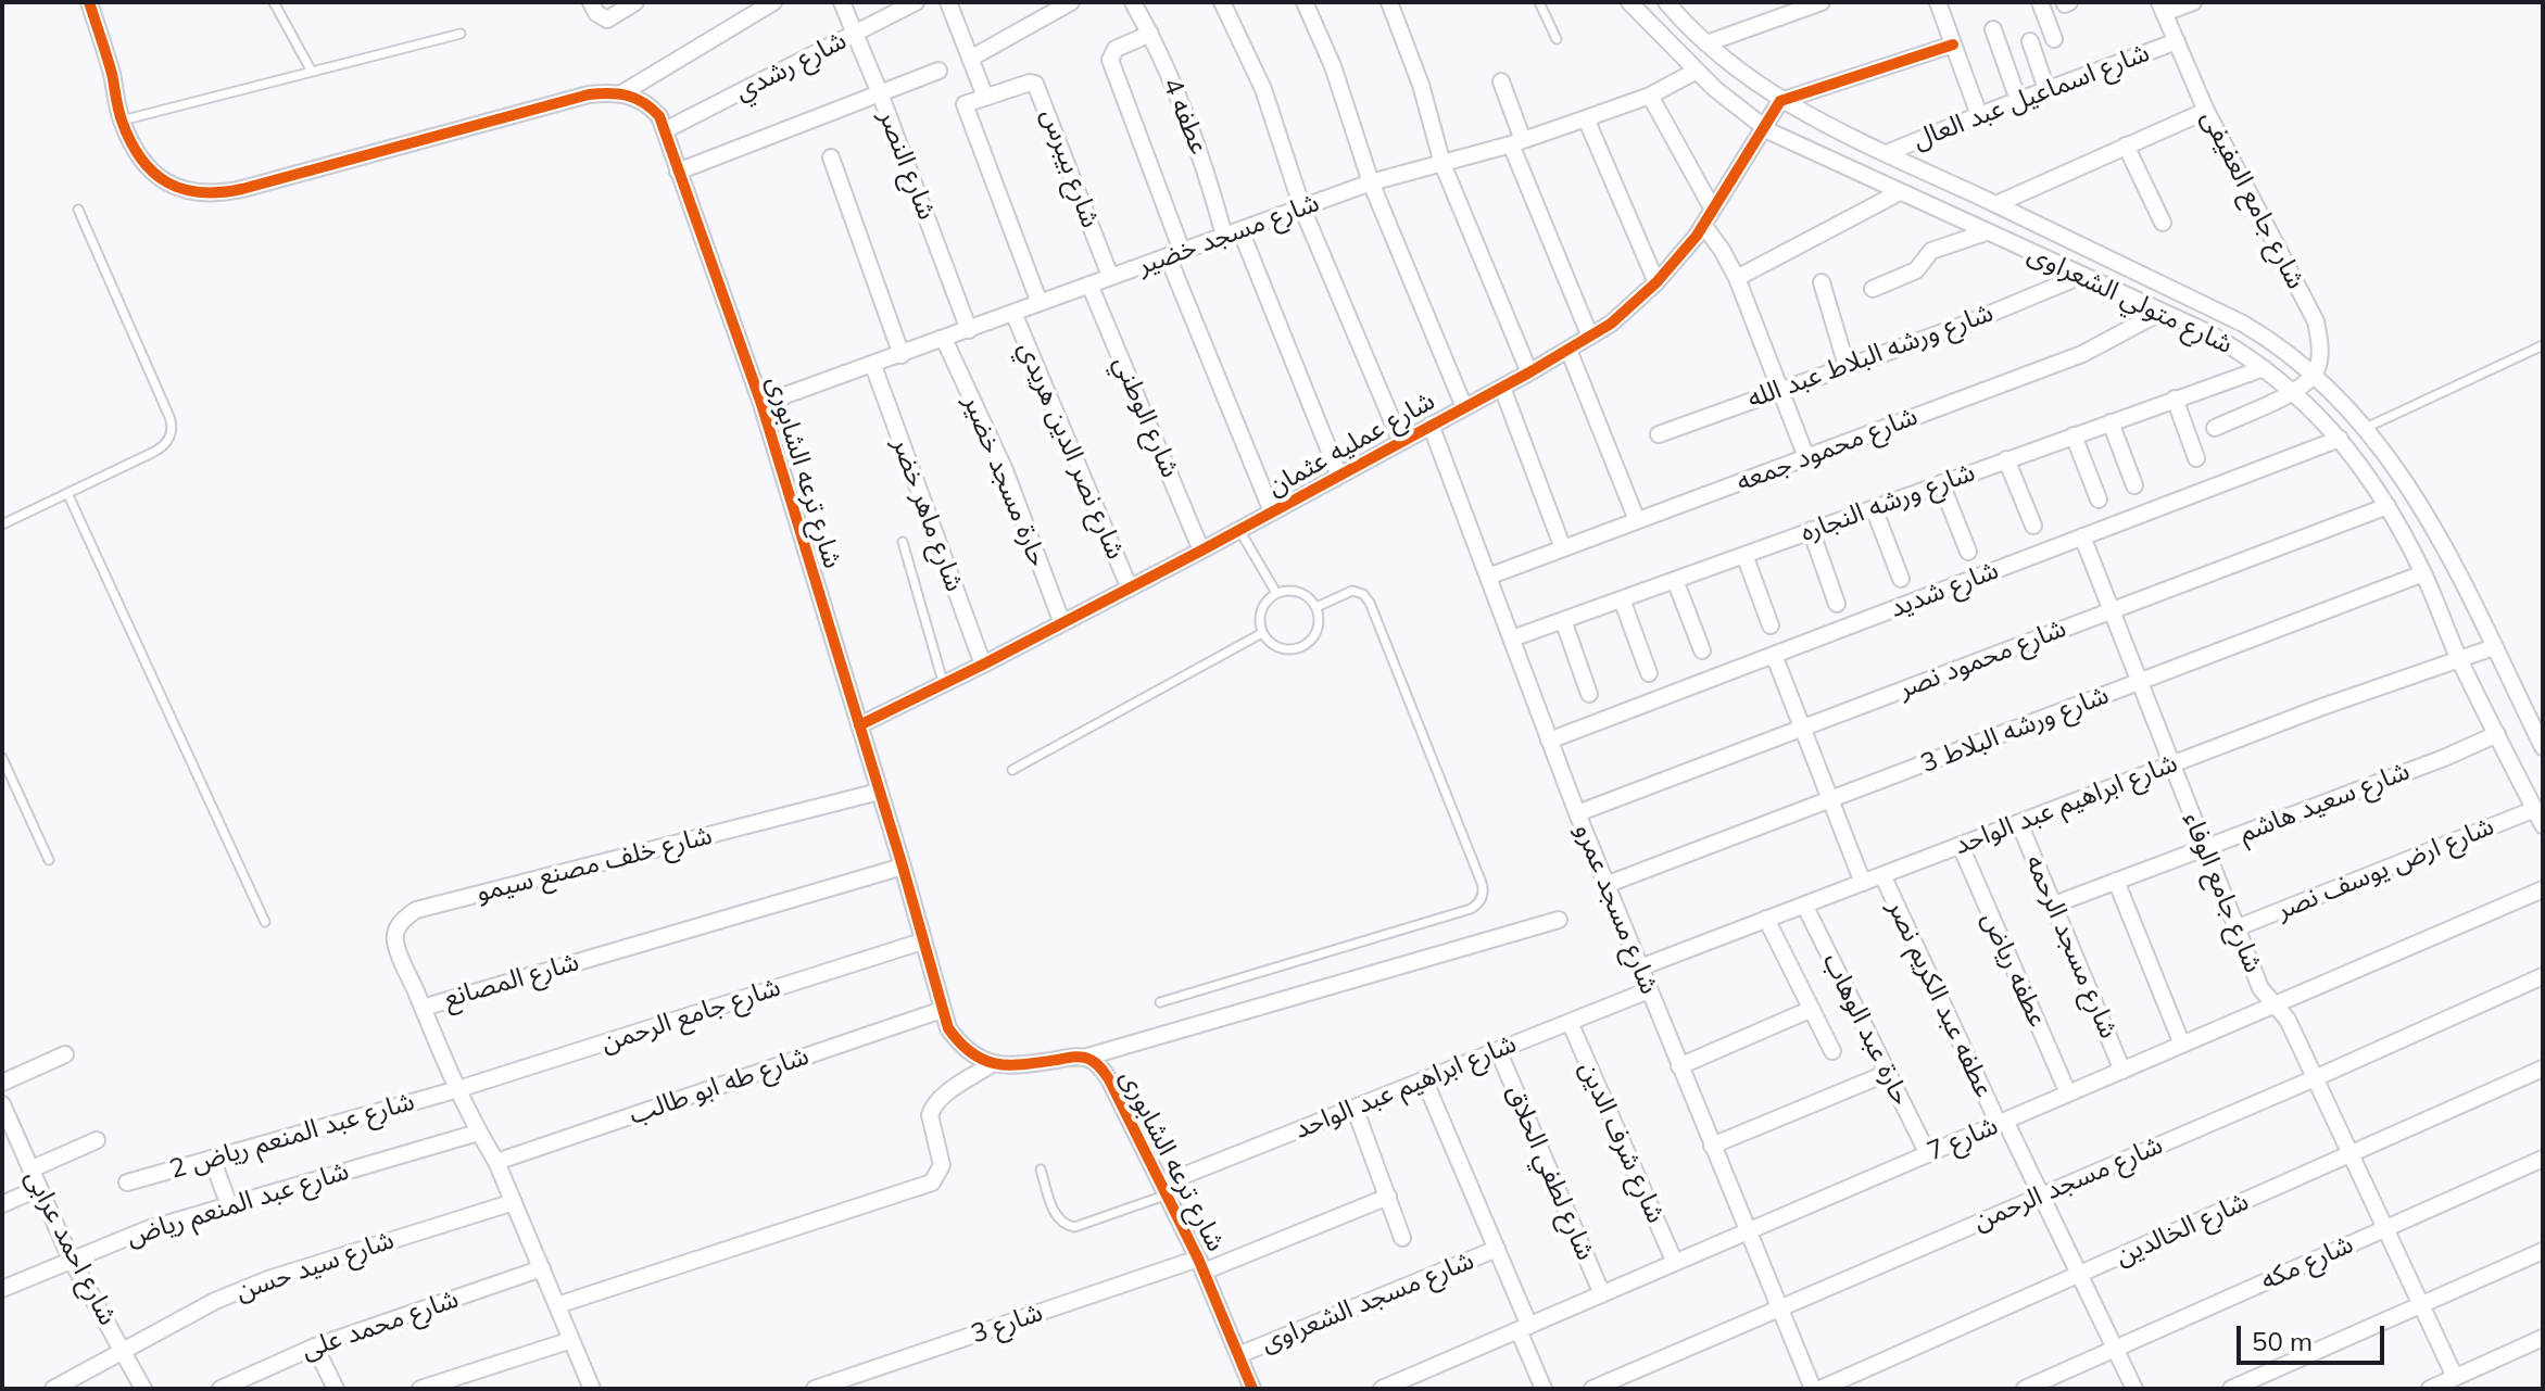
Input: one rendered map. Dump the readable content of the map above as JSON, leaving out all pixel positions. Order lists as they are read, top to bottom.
{
  "streets": {
    "street": [
      "شارع رشدي",
      "شارع اسماعيل عبد العال",
      "عطفه 4",
      "شارع النصر",
      "شارع بيبرس",
      "شارع جامع العفيفى",
      "شارع مسجد خضير",
      "شارع متولي الشعراوى",
      "شارع ورشه البلاط عبد الله",
      "شارع الوطني",
      "شارع عمليه عثمان",
      "شارع محمود جمعه",
      "شارع نصر الدين هريدي",
      "شارع ترعه الشابورى",
      "حارة مسجد خضير",
      "شارع ورشه النجاره",
      "شارع ماهر خضر",
      "شارع شديد",
      "شارع محمود نصر",
      "شارع ورشه البلاط 3",
      "شارع سعيد هاشم",
      "شارع ابراهيم عبد الواحد",
      "شارع خلف مصنع سيمو",
      "شارع ارض يوسف نصر",
      "شارع جامع الوفاء",
      "شارع مسجد عمرو",
      "شارع مسجد الرحمه",
      "عطفه رياض",
      "شارع المصانع",
      "عطفه عبد الكريم نصر",
      "شارع جامع الرحمن",
      "حارة عبد الوهاب",
      "شارع طه ابو طالب",
      "شارع عبد المنعم رياض 2",
      "شارع 7",
      "شارع شرف الدين",
      "شارع لطفي الحلاق",
      "شارع مسجد الرحمن",
      "شارع عبد المنعم رياض",
      "شارع الخالدين",
      "شارع احمد عرابى",
      "شارع مكه",
      "شارع سيد حسن",
      "شارع مسجد الشعراوى",
      "شارع 3",
      "شارع محمد على"
    ]
  },
  "crossings": [
    ["شارع رشدي", "شارع النصر"],
    ["شارع رشدي", "شارع ترعه الشابورى"],
    ["شارع اسماعيل عبد العال", "شارع جامع العفيفى"],
    ["شارع اسماعيل عبد العال", "شارع متولي الشعراوى"],
    ["عطفه 4", "شارع مسجد خضير"],
    ["عطفه 4", "شارع عمليه عثمان"],
    ["شارع النصر", "شارع مسجد خضير"],
    ["شارع بيبرس", "شارع مسجد خضير"],
    ["شارع جامع العفيفى", "شارع متولي الشعراوى"],
    ["شارع مسجد خضير", "شارع متولي الشعراوى"],
    ["شارع مسجد خضير", "شارع الوطني"],
    ["شارع مسجد خضير", "شارع نصر الدين هريدي"],
    ["شارع مسجد خضير", "شارع ترعه الشابورى"],
    ["شارع مسجد خضير", "حارة مسجد خضير"],
    ["شارع مسجد خضير", "شارع ماهر خضر"],
    ["شارع متولي الشعراوى", "شارع ورشه البلاط عبد الله"],
    ["شارع متولي الشعراوى", "شارع عمليه عثمان"],
    ["شارع متولي الشعراوى", "شارع محمود جمعه"],
    ["شارع متولي الشعراوى", "شارع ورشه النجاره"],
    ["شارع متولي الشعراوى", "شارع شديد"],
    ["شارع متولي الشعراوى", "شارع محمود نصر"],
    ["شارع متولي الشعراوى", "شارع ورشه البلاط 3"],
    ["شارع متولي الشعراوى", "شارع سعيد هاشم"],
    ["شارع متولي الشعراوى", "شارع ابراهيم عبد الواحد"],
    ["شارع متولي الشعراوى", "شارع ارض يوسف نصر"],
    ["شارع الوطني", "شارع عمليه عثمان"],
    ["شارع عمليه عثمان", "شارع نصر الدين هريدي"],
    ["شارع عمليه عثمان", "شارع ترعه الشابورى"],
    ["شارع عمليه عثمان", "حارة مسجد خضير"],
    ["شارع عمليه عثمان", "شارع ماهر خضر"],
    ["شارع عمليه عثمان", "شارع مسجد عمرو"],
    ["شارع محمود جمعه", "شارع مسجد عمرو"],
    ["شارع ترعه الشابورى", "شارع ابراهيم عبد الواحد"],
    ["شارع ترعه الشابورى", "شارع خلف مصنع سيمو"],
    ["شارع ترعه الشابورى", "شارع المصانع"],
    ["شارع ترعه الشابورى", "شارع جامع الرحمن"],
    ["شارع ترعه الشابورى", "شارع طه ابو طالب"],
    ["شارع ترعه الشابورى", "شارع مسجد الشعراوى"],
    ["شارع ترعه الشابورى", "شارع 3"],
    ["شارع ورشه النجاره", "شارع مسجد عمرو"],
    ["شارع شديد", "شارع جامع الوفاء"],
    ["شارع شديد", "شارع مسجد عمرو"],
    ["شارع محمود نصر", "شارع جامع الوفاء"],
    ["شارع محمود نصر", "شارع مسجد عمرو"],
    ["شارع ورشه البلاط 3", "شارع جامع الوفاء"],
    ["شارع ورشه البلاط 3", "شارع مسجد عمرو"],
    ["شارع سعيد هاشم", "شارع جامع الوفاء"],
    ["شارع سعيد هاشم", "شارع مسجد الرحمه"],
    ["شارع ابراهيم عبد الواحد", "شارع جامع الوفاء"],
    ["شارع ابراهيم عبد الواحد", "شارع مسجد عمرو"],
    ["شارع ابراهيم عبد الواحد", "شارع مسجد الرحمه"],
    ["شارع ابراهيم عبد الواحد", "عطفه رياض"],
    ["شارع ابراهيم عبد الواحد", "عطفه عبد الكريم نصر"],
    ["شارع ابراهيم عبد الواحد", "حارة عبد الوهاب"],
    ["شارع ابراهيم عبد الواحد", "شارع شرف الدين"],
    ["شارع ابراهيم عبد الواحد", "شارع لطفي الحلاق"],
    ["شارع خلف مصنع سيمو", "شارع المصانع"],
    ["شارع ارض يوسف نصر", "شارع جامع الوفاء"],
    ["شارع جامع الوفاء", "شارع 7"],
    ["شارع جامع الوفاء", "شارع مسجد الرحمن"],
    ["شارع جامع الوفاء", "شارع الخالدين"],
    ["شارع جامع الوفاء", "شارع مكه"],
    ["شارع مسجد عمرو", "شارع 7"],
    ["شارع مسجد عمرو", "شارع مسجد الرحمن"],
    ["شارع مسجد الرحمه", "شارع 7"],
    ["عطفه رياض", "شارع 7"],
    ["شارع المصانع", "شارع جامع الرحمن"],
    ["شارع المصانع", "شارع طه ابو طالب"],
    ["شارع المصانع", "شارع عبد المنعم رياض 2"],
    ["شارع المصانع", "شارع عبد المنعم رياض"],
    ["شارع المصانع", "شارع سيد حسن"],
    ["شارع المصانع", "شارع محمد على"],
    ["عطفه عبد الكريم نصر", "شارع 7"],
    ["عطفه عبد الكريم نصر", "شارع مسجد الرحمن"],
    ["عطفه عبد الكريم نصر", "شارع الخالدين"],
    ["عطفه عبد الكريم نصر", "شارع مكه"],
    ["شارع جامع الرحمن", "شارع عبد المنعم رياض 2"],
    ["حارة عبد الوهاب", "شارع 7"],
    ["شارع 7", "شارع شرف الدين"],
    ["شارع 7", "شارع لطفي الحلاق"],
    ["شارع عبد المنعم رياض", "شارع احمد عرابى"],
    ["شارع احمد عرابى", "شارع سيد حسن"]
  ],
  "scale_bar": "50 m"
}
